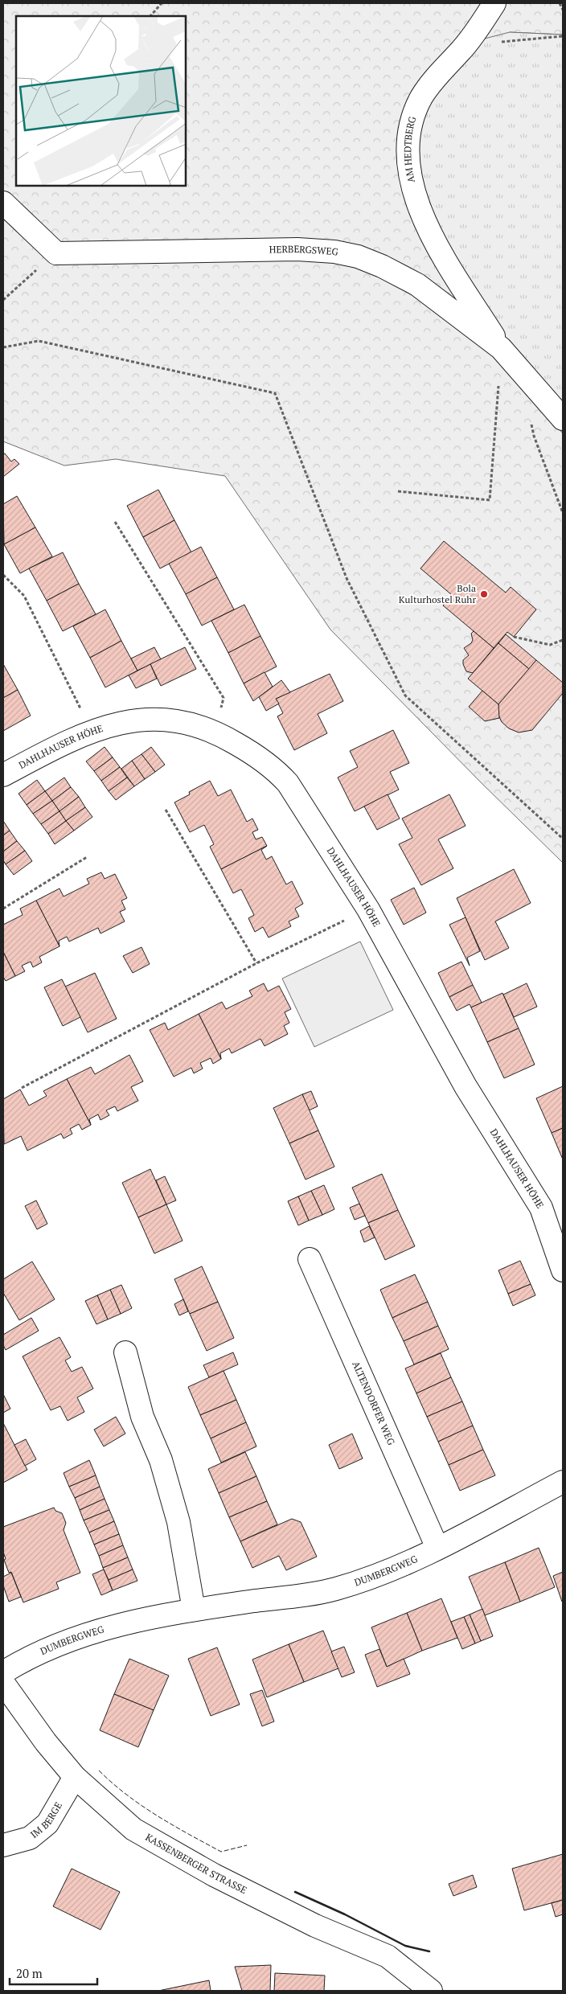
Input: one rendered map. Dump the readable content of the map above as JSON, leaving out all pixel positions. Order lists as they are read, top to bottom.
{
  "streets": {
    "street": [
      "AM HEDTBERG",
      "HERBERGSWEG",
      "DAHLHAUSER HÖHE",
      "ALTENDORFER WEG",
      "DUMBERGWEG",
      "IM BERGE",
      "KASSENBERGER STRASSE"
    ]
  },
  "crossings": [
    ["AM HEDTBERG", "HERBERGSWEG"],
    ["ALTENDORFER WEG", "DUMBERGWEG"],
    ["IM BERGE", "KASSENBERGER STRASSE"]
  ],
  "places": ["Bola Kulturhostel Ruhr"],
  "scale_bar": "20 m"
}
